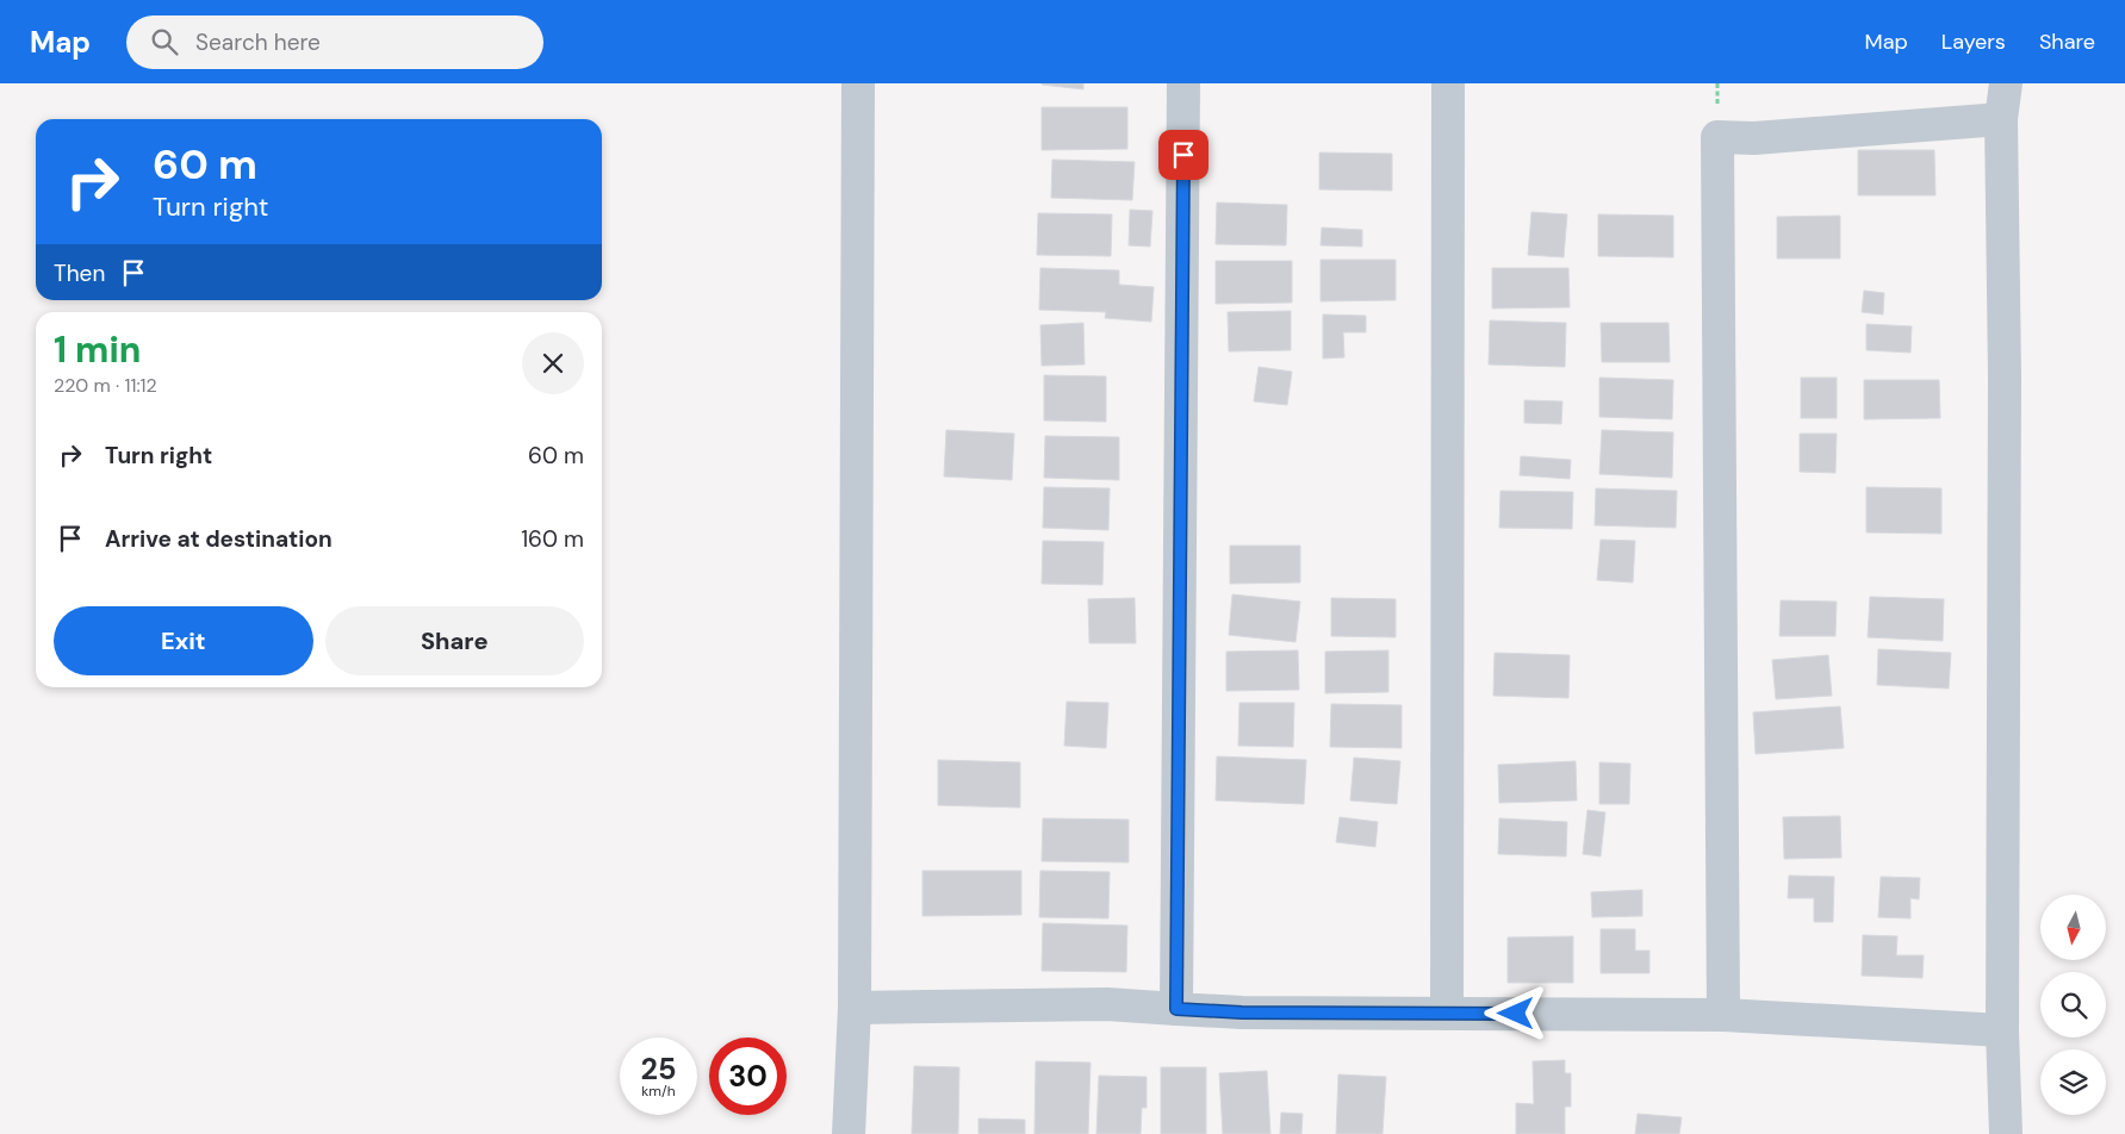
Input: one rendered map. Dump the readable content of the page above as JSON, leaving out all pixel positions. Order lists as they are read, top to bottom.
{
  "north": "bottom",
  "page": {
    "header": "Map",
    "search": "Search here",
    "nav": ["Map", "Layers", "Share"],
    "turn": ["60 m", "Turn right"],
    "then": "Then",
    "heading": ["1 min", "220 m · 11:12"],
    "list": [
      {
        "name": "Turn right",
        "value": "60 m"
      },
      {
        "name": "Arrive at destination",
        "value": "160 m"
      }
    ],
    "buttons": ["Exit", "Share"],
    "speed": "25 km/h",
    "limit": "30"
  }
}
